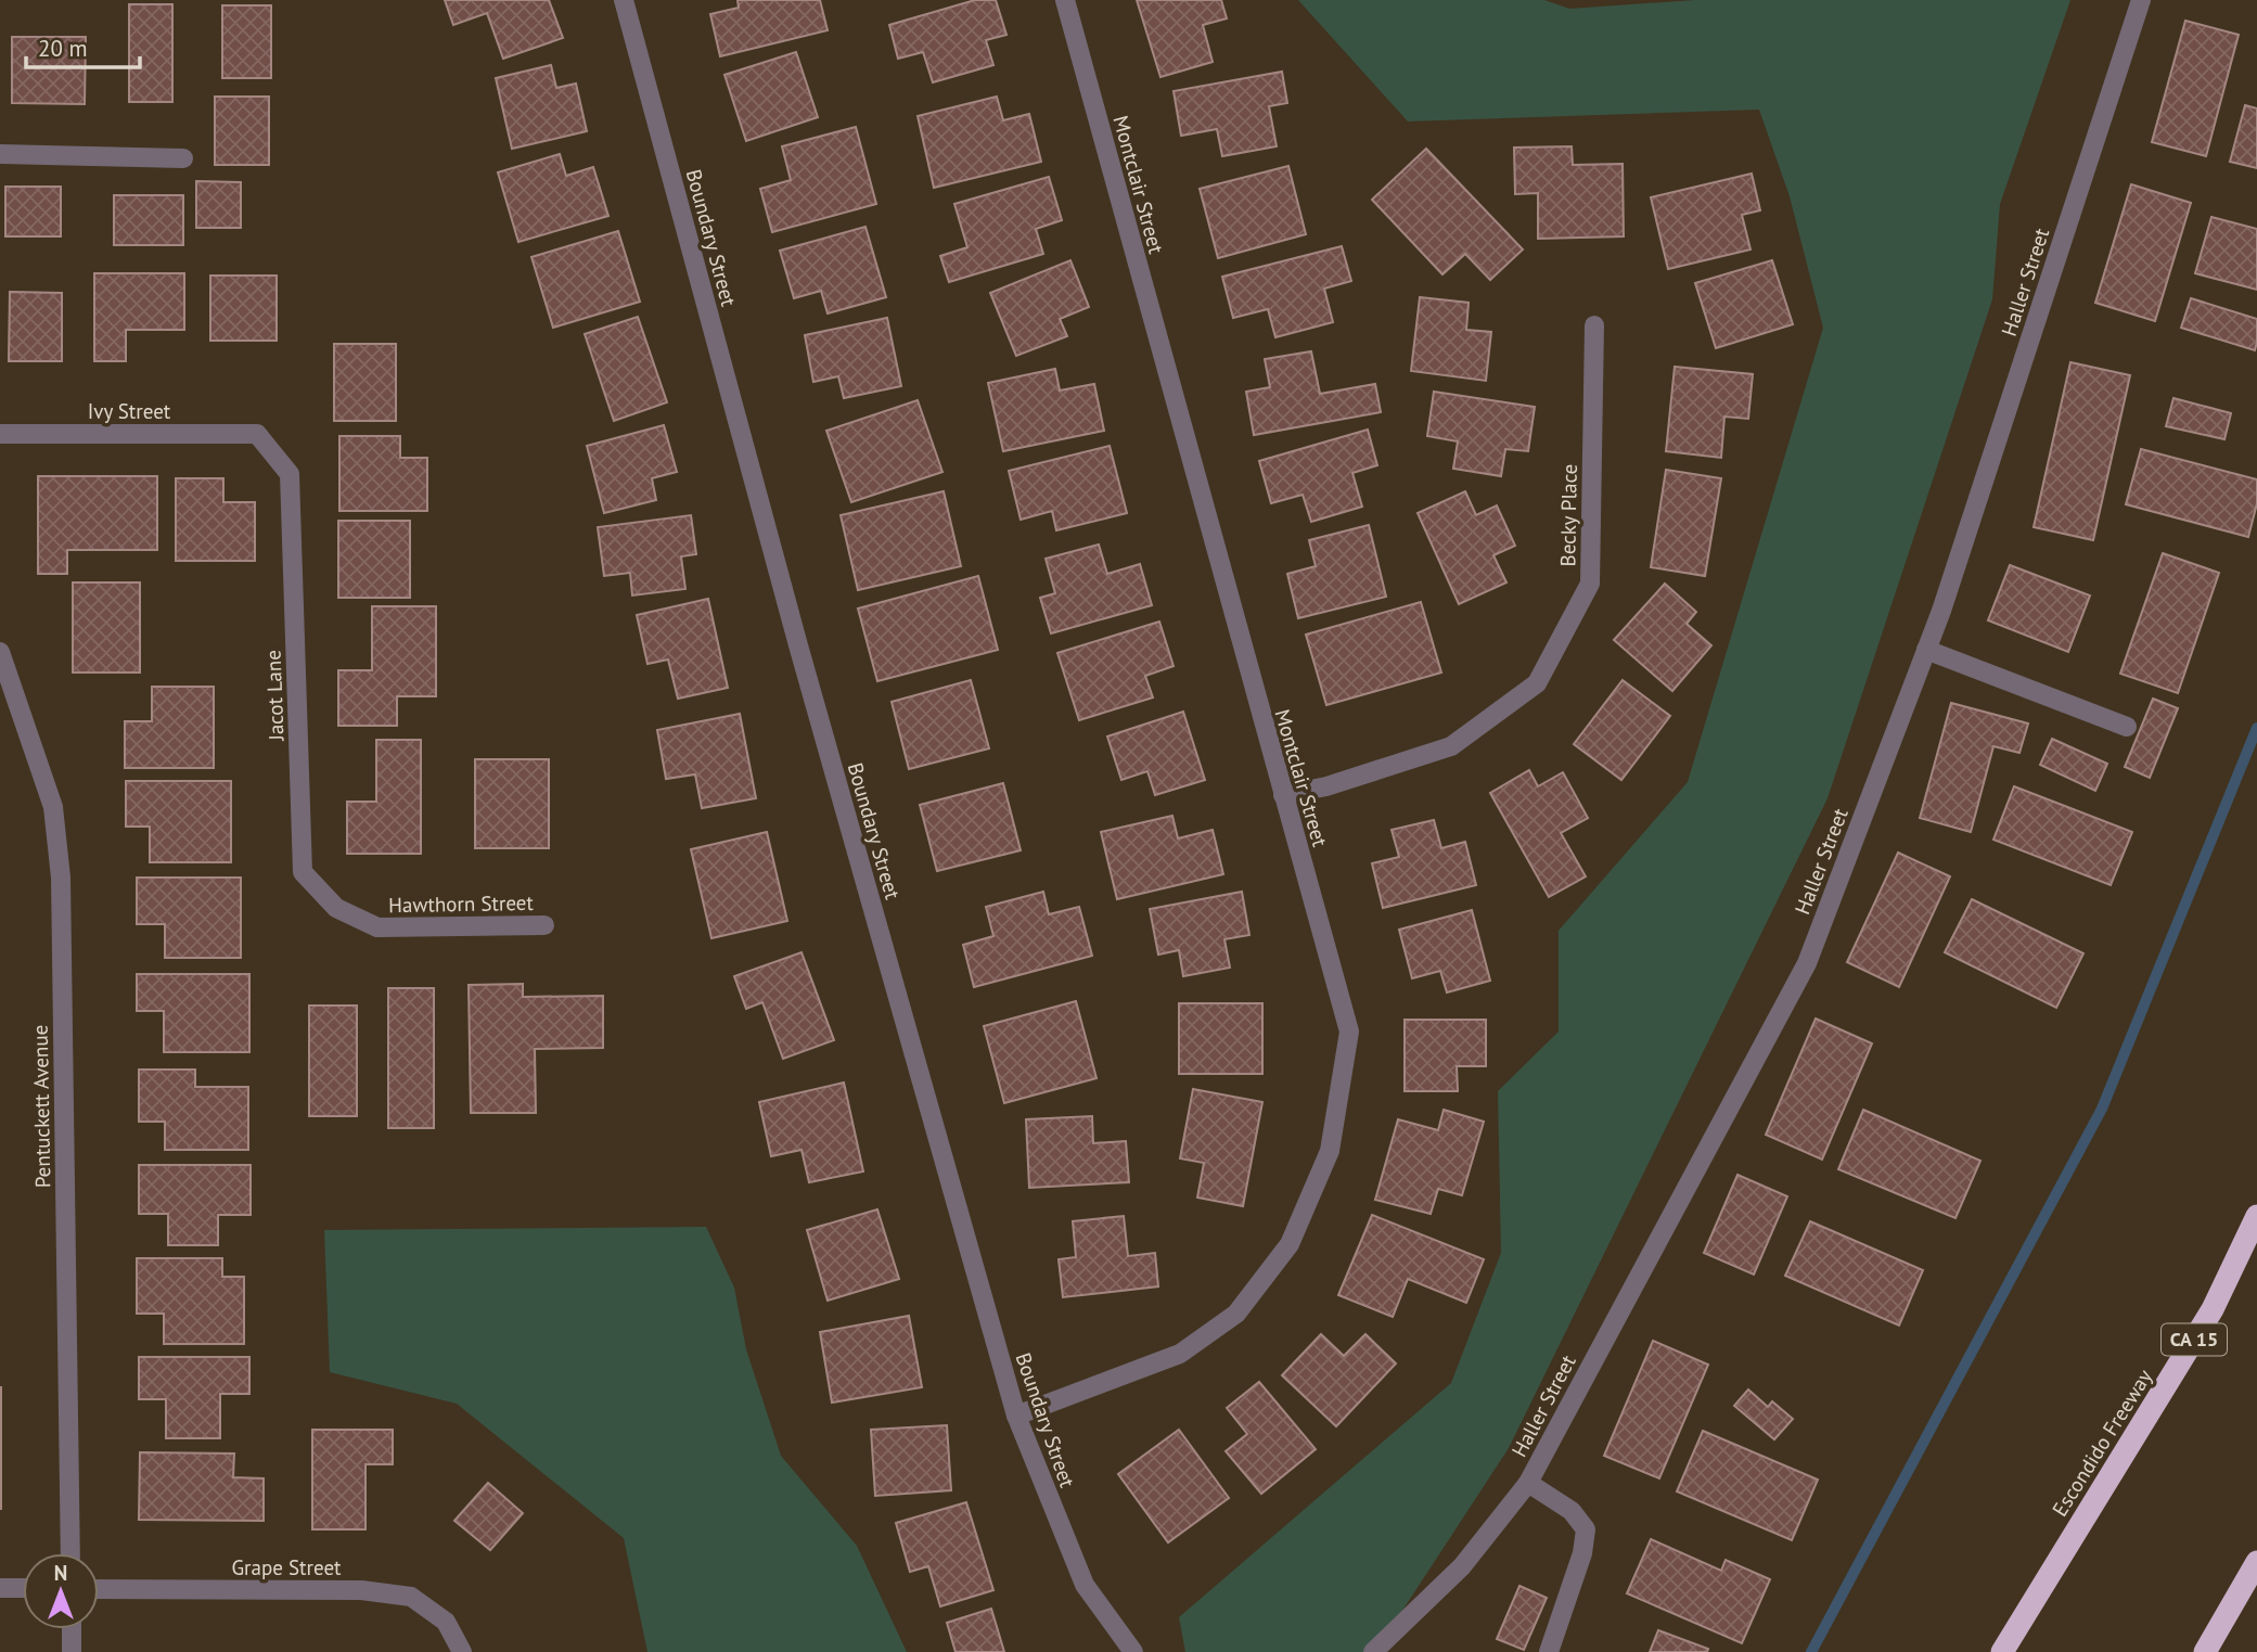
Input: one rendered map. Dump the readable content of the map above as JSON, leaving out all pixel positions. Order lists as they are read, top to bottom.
{
  "streets": {
    "highway": ["CA 15", "Escondido Freeway"],
    "street": [
      "Montclair Street",
      "Boundary Street",
      "Haller Street",
      "Ivy Street",
      "Becky Place",
      "Jacot Lane",
      "Hawthorn Street",
      "Pentuckett Avenue",
      "Grape Street"
    ]
  },
  "crossings": [
    ["Montclair Street", "Boundary Street"],
    ["Montclair Street", "Becky Place"],
    ["Ivy Street", "Jacot Lane"],
    ["Jacot Lane", "Hawthorn Street"]
  ],
  "scale_bar": "20 m",
  "north": "top"
}
